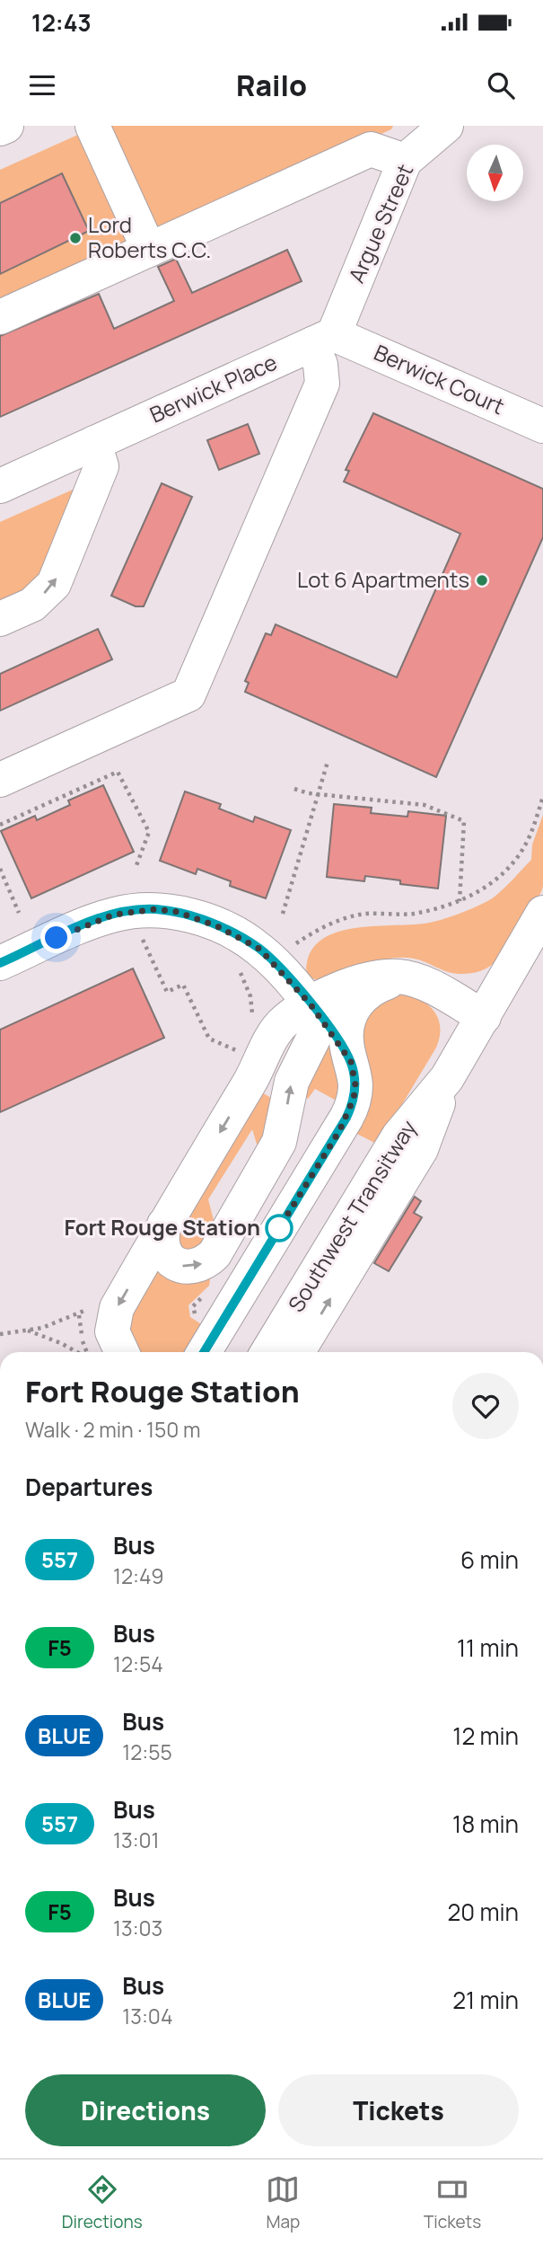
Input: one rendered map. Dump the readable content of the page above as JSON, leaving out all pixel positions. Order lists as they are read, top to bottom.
{
  "streets": {
    "street": [
      "Argue Street",
      "Berwick Court",
      "Berwick Place",
      "Southwest Transitway"
    ]
  },
  "crossings": [
    ["Argue Street", "Berwick Court"],
    ["Argue Street", "Berwick Place"],
    ["Berwick Court", "Berwick Place"]
  ],
  "places": ["Lord Roberts C.C.", "Lot 6 Apartments", "Fort Rouge Station"],
  "lines": ["bus line 557"],
  "north": "bottom",
  "page": {
    "status": "12:43",
    "header": "Railo",
    "heading": [
      ["Fort Rouge Station", "Walk · 2 min · 150 m"],
      "Departures"
    ],
    "list": [
      {
        "mark": "557",
        "name": "Bus",
        "note": "12:49",
        "value": "6 min"
      },
      {
        "mark": "F5",
        "name": "Bus",
        "note": "12:54",
        "value": "11 min"
      },
      {
        "mark": "BLUE",
        "name": "Bus",
        "note": "12:55",
        "value": "12 min"
      },
      {
        "mark": "557",
        "name": "Bus",
        "note": "13:01",
        "value": "18 min"
      },
      {
        "mark": "F5",
        "name": "Bus",
        "note": "13:03",
        "value": "20 min"
      },
      {
        "mark": "BLUE",
        "name": "Bus",
        "note": "13:04",
        "value": "21 min"
      }
    ],
    "buttons": ["Directions", "Tickets"],
    "tabs": ["Directions", "Map", "Tickets"]
  }
}
